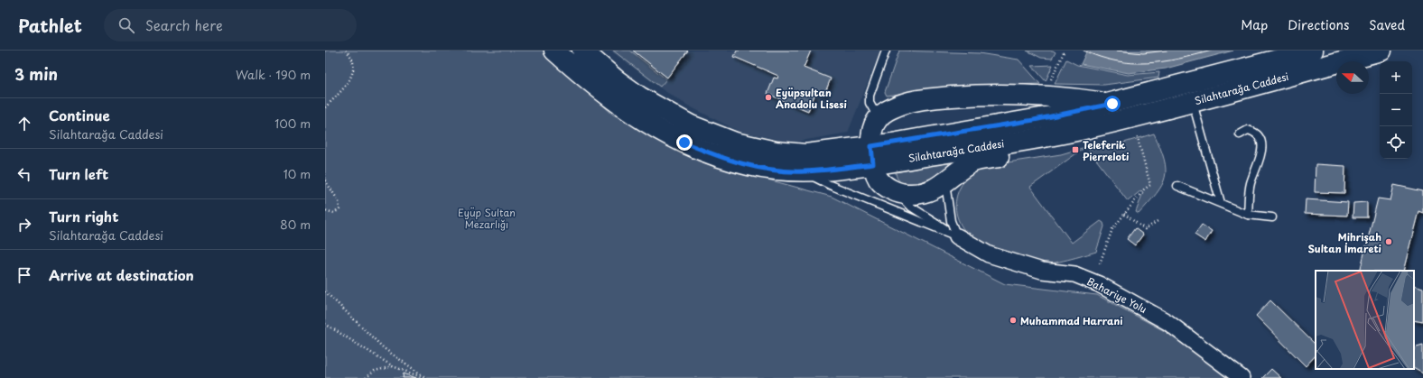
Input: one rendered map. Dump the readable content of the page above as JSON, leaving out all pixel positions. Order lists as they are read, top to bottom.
{
  "streets": {
    "main road": ["Silahtarağa Caddesi"],
    "street": ["Bahariye Yolu"]
  },
  "parks": ["Eyüp Sultan Mezarlığı"],
  "places": {
    "other": ["Eyüpsultan Anadolu Lisesi", "Mihrişah Sultan İmareti", "Muhammad Harrani"],
    "transit": ["Teleferik Pierreloti"]
  },
  "north": "left",
  "page": {
    "header": "Pathlet",
    "search": "Search here",
    "nav": ["Map", "Directions", "Saved"],
    "heading": ["3 min", "Walk · 190 m"],
    "map_buttons": ["+", "−"],
    "list": [
      ["Continue", "Silahtarağa Caddesi", "100 m"],
      ["Turn left", "10 m"],
      ["Turn right", "Silahtarağa Caddesi", "80 m"],
      "Arrive at destination"
    ]
  }
}
